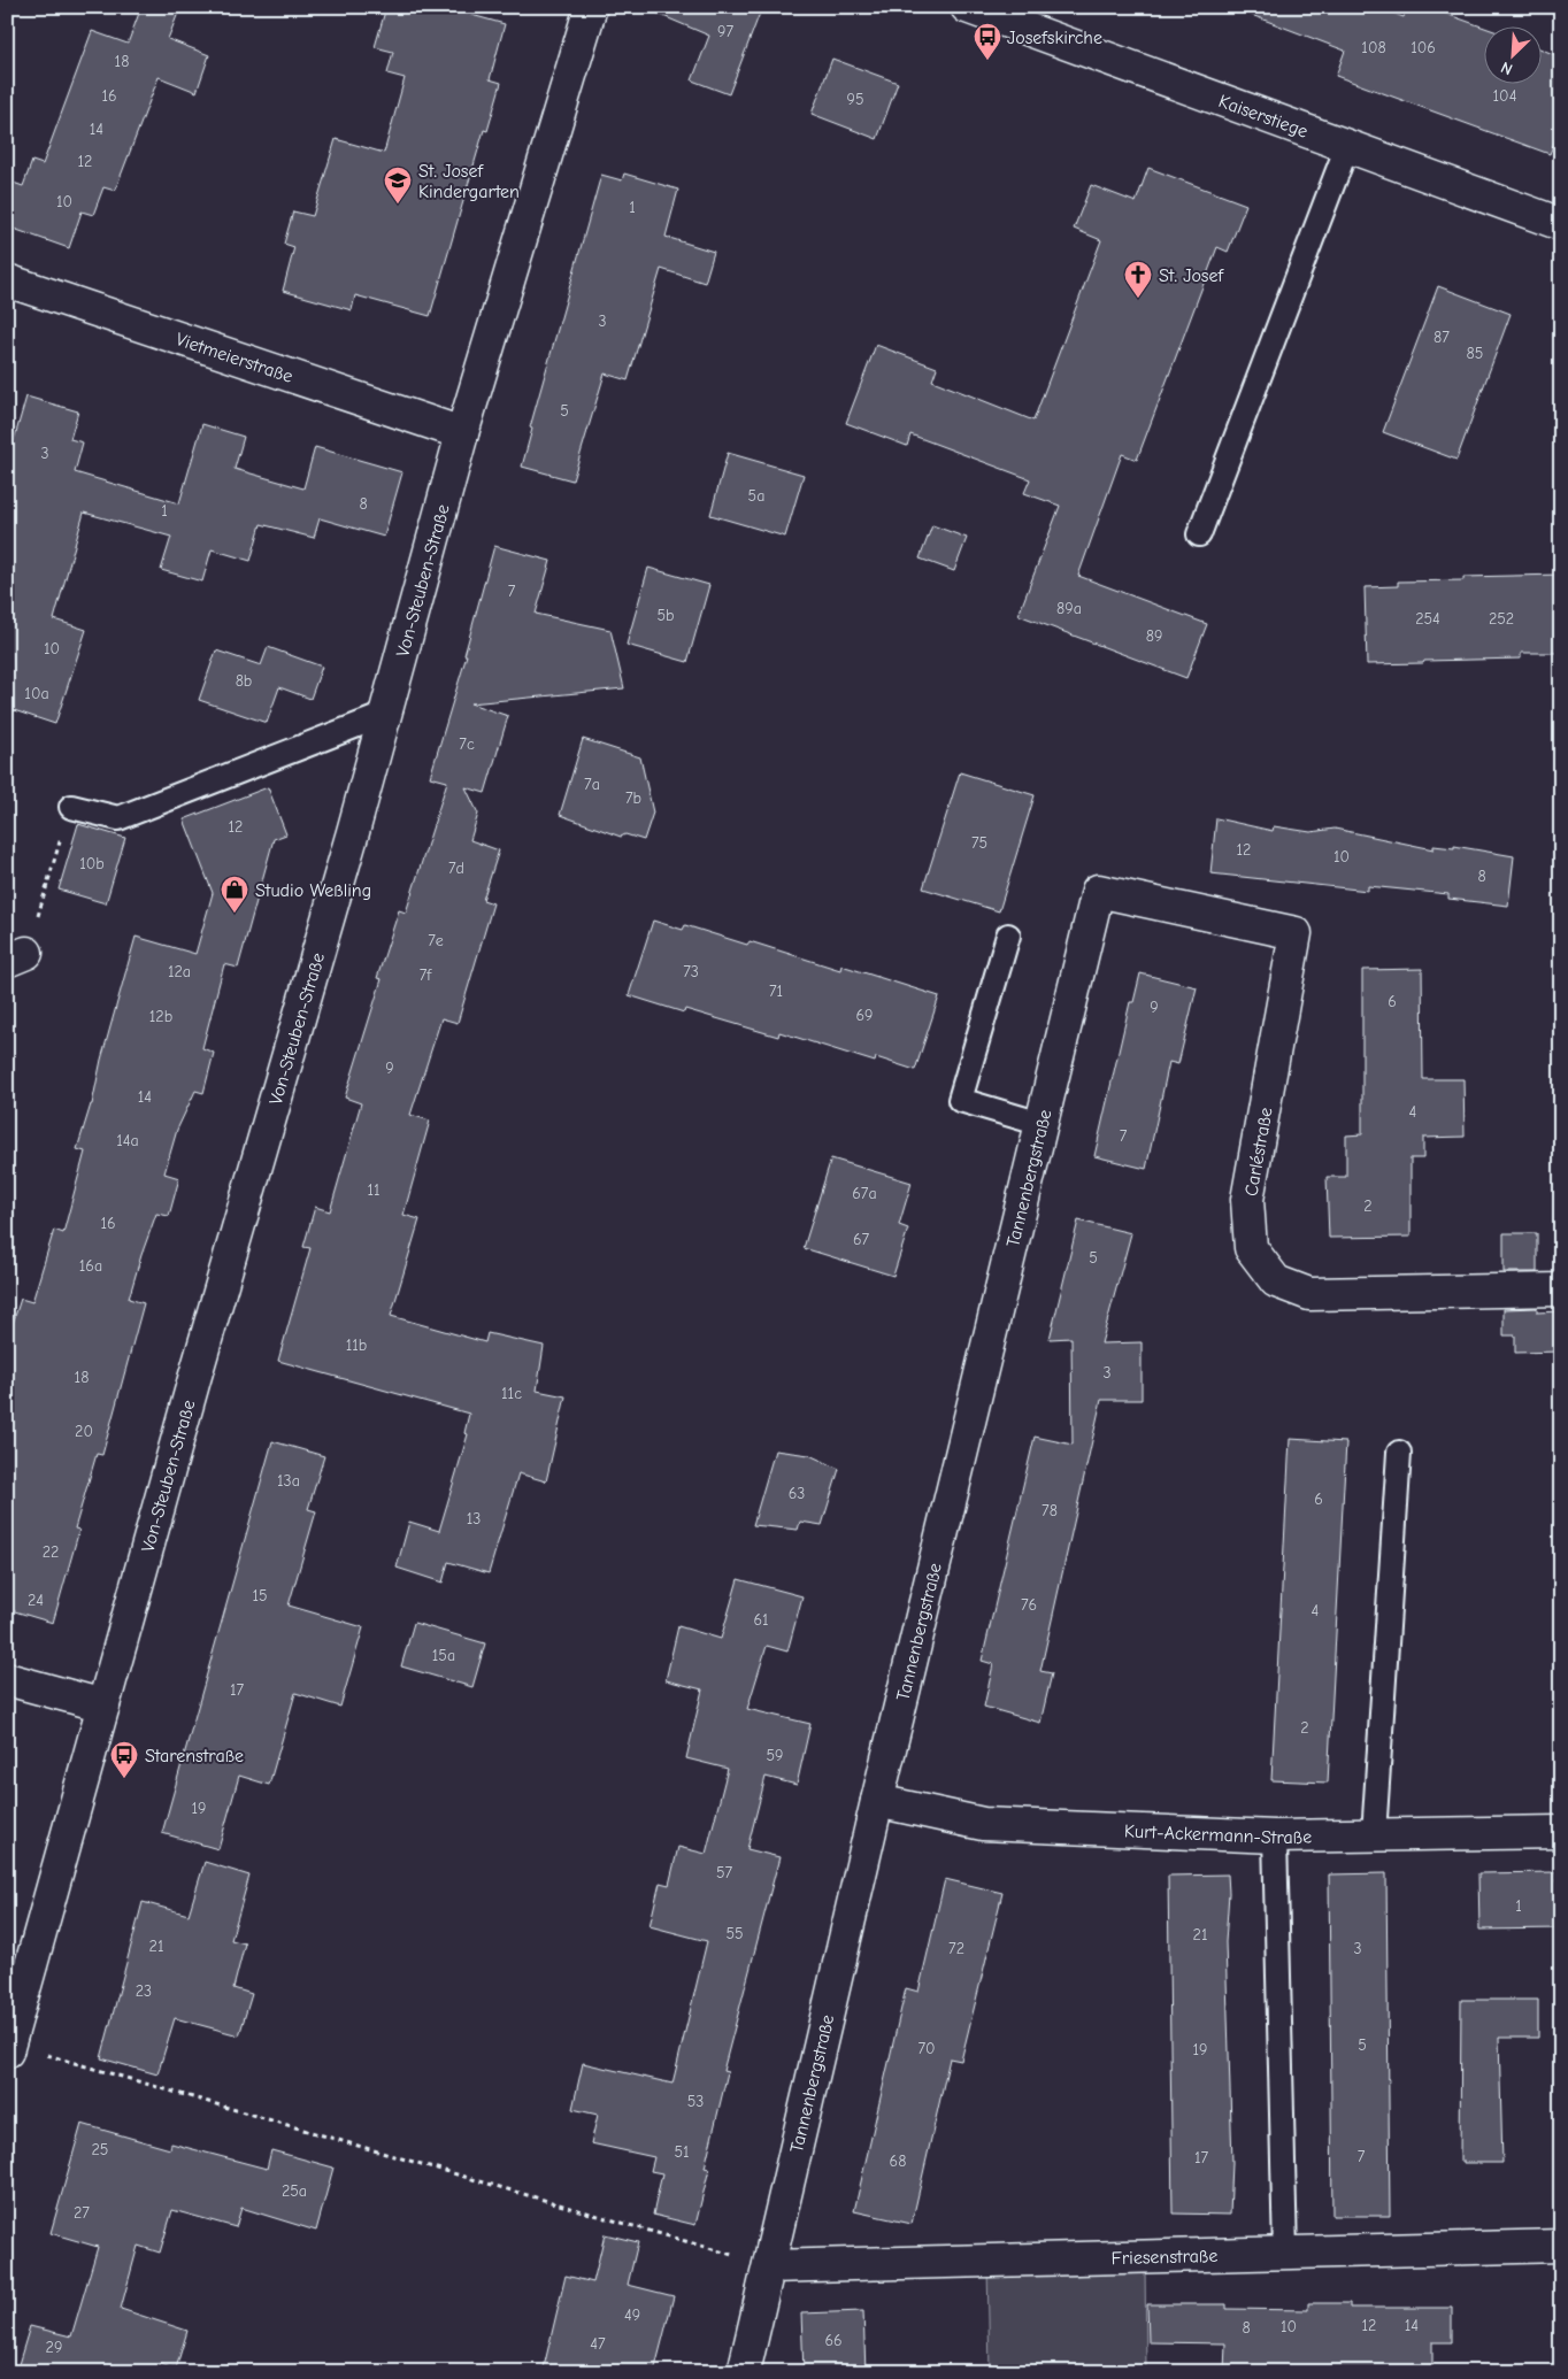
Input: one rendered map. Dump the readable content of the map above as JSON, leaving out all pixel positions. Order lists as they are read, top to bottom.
{
  "streets": {
    "street": [
      "Kaiserstiege",
      "Vietmeierstraße",
      "Von-Steuben-Straße",
      "Carléstraße",
      "Tannenbergstraße",
      "Kurt-Ackermann-Straße",
      "Friesenstraße"
    ]
  },
  "crossings": [
    ["Vietmeierstraße", "Von-Steuben-Straße"],
    ["Carléstraße", "Tannenbergstraße"],
    ["Tannenbergstraße", "Kurt-Ackermann-Straße"],
    ["Tannenbergstraße", "Friesenstraße"]
  ],
  "places": {
    "bus stop": ["Josefskirche", "Starenstraße"],
    "school or university": ["St. Josef Kindergarten"],
    "church": ["St. Josef"],
    "shop": ["Studio Weßling"]
  },
  "house_numbers": [
    "97",
    "108",
    "106",
    "18",
    "16",
    "104",
    "95",
    "14",
    "12",
    "10",
    "1",
    "3",
    "87",
    "85",
    "5",
    "3",
    "5a",
    "8",
    "1",
    "7",
    "89a",
    "5b",
    "254",
    "252",
    "89",
    "10",
    "8b",
    "10a",
    "7c",
    "7a",
    "7b",
    "12",
    "75",
    "12",
    "10",
    "10b",
    "7d",
    "8",
    "7e",
    "12a",
    "73",
    "7f",
    "71",
    "6",
    "9",
    "69",
    "12b",
    "9",
    "14",
    "4",
    "7",
    "14a",
    "11",
    "67a",
    "2",
    "16",
    "67",
    "5",
    "16a",
    "11b",
    "3",
    "18",
    "11c",
    "20",
    "13a",
    "63",
    "6",
    "78",
    "13",
    "22",
    "15",
    "24",
    "76",
    "4",
    "61",
    "15a",
    "17",
    "2",
    "59",
    "19",
    "57",
    "1",
    "55",
    "21",
    "21",
    "72",
    "3",
    "23",
    "5",
    "70",
    "19",
    "53",
    "25",
    "51",
    "7",
    "17",
    "68",
    "25a",
    "27",
    "49",
    "12",
    "14",
    "10",
    "8",
    "66",
    "47",
    "29"
  ],
  "north": "bottom left"
}
